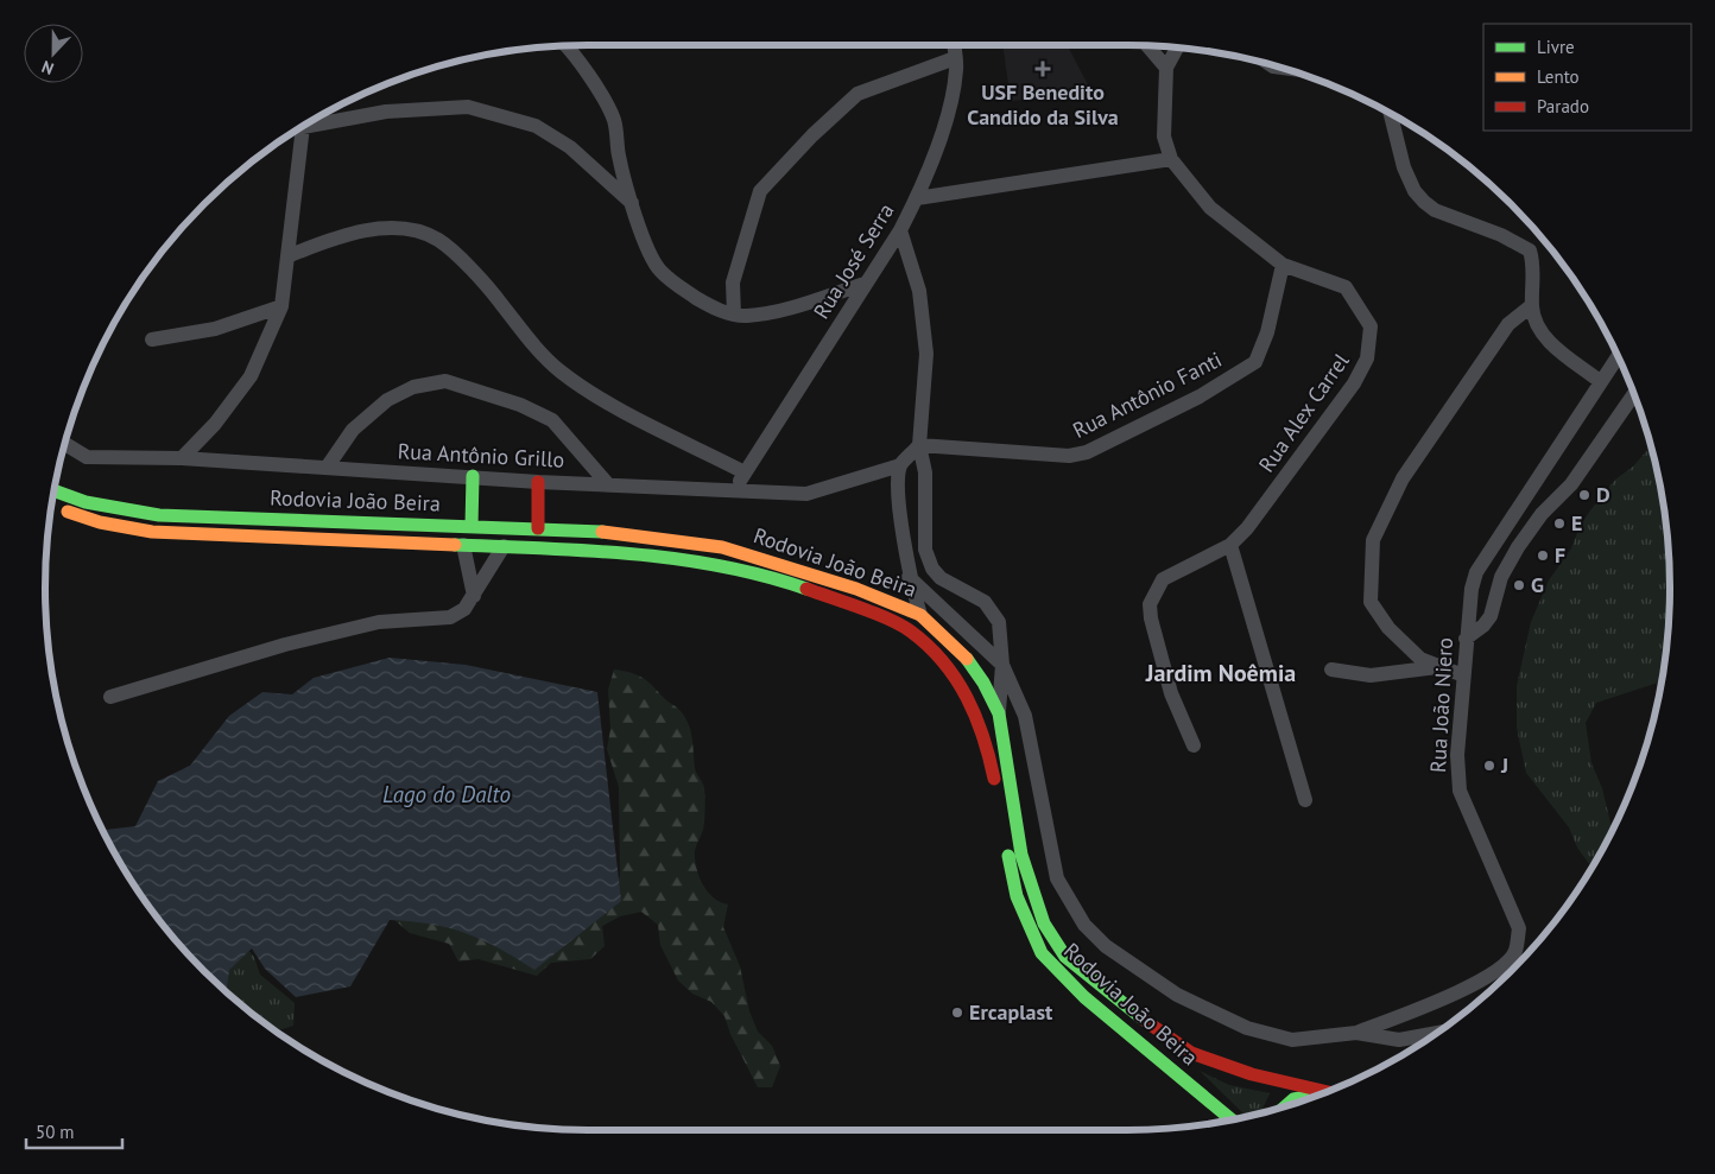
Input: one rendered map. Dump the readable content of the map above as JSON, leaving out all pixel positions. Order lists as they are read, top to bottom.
{
  "streets": {
    "main road": ["Rodovia João Beira"],
    "street": [
      "Rua José Serra",
      "Rua Antônio Fanti",
      "Rua Alex Carrel",
      "Rua Antônio Grillo",
      "Rua João Niero"
    ]
  },
  "crossings": [
    ["Rua José Serra", "Rua Antônio Grillo"],
    ["Rua Antônio Fanti", "Rua Alex Carrel"]
  ],
  "districts": ["Jardim Noêmia"],
  "water": ["Lago do Dalto"],
  "places": {
    "health": ["USF Benedito Candido da Silva"],
    "other": [
      "D",
      "E",
      "F",
      "G",
      "J",
      "Ercaplast"
    ]
  },
  "legend": ["Livre", "Lento", "Parado"],
  "scale_bar": "50 m",
  "north": "bottom"
}
